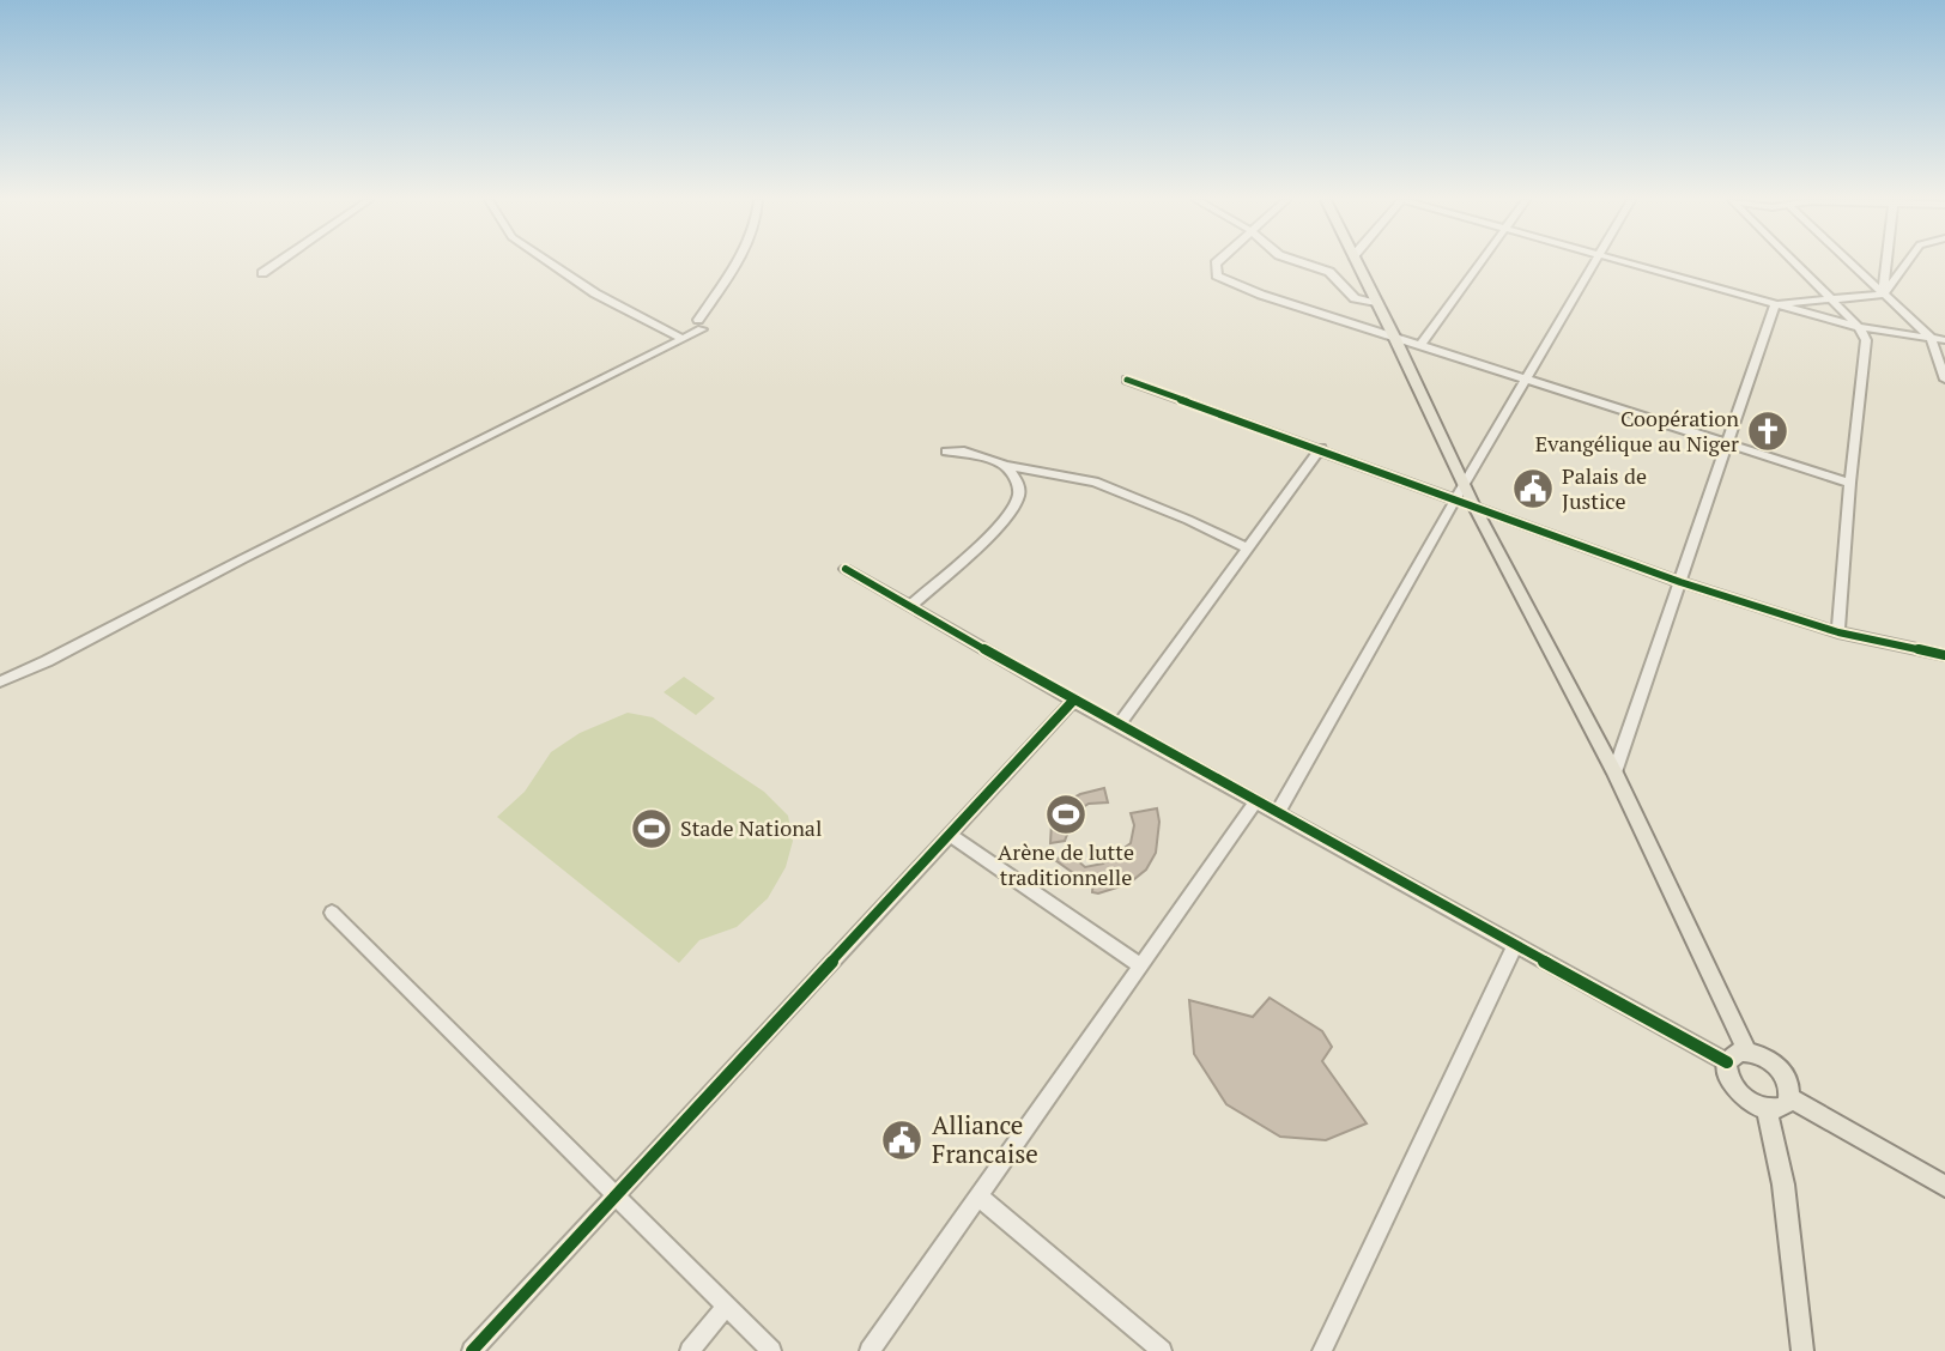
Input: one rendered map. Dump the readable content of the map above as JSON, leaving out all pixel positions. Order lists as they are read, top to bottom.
{
  "places": {
    "church": ["Coopération Evangélique au Niger"],
    "public building": ["Palais de Justice", "Alliance Francaise"],
    "sports": ["Arène de lutte traditionnelle", "Stade National"]
  }
}
